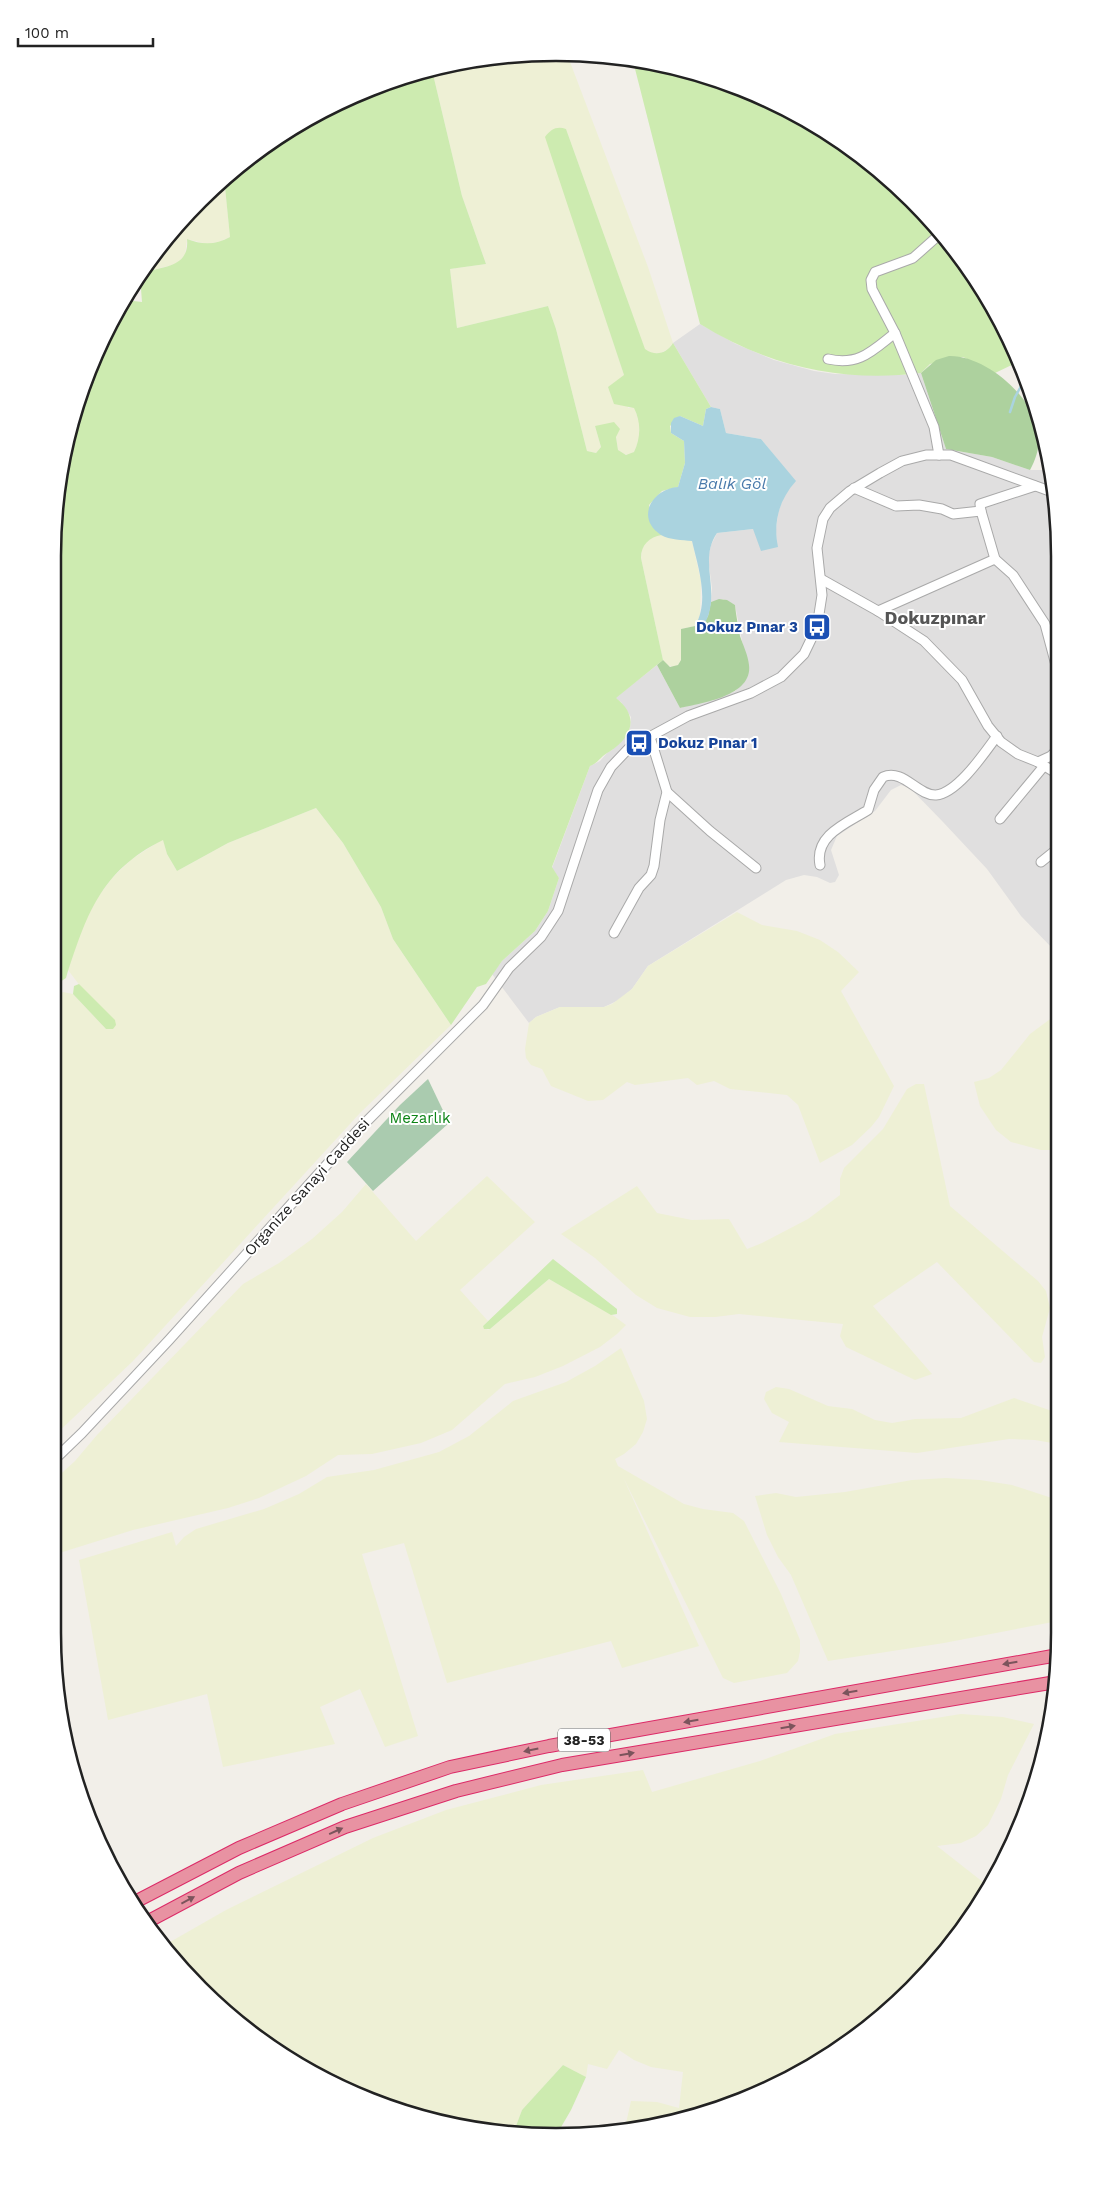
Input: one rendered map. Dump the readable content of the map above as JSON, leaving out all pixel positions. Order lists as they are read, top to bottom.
{
  "streets": {
    "highway": ["38-53"],
    "street": ["Organize Sanayi Caddesi"]
  },
  "districts": ["Dokuzpınar"],
  "water": ["Balık Göl"],
  "parks": ["Mezarlık"],
  "places": {
    "bus stop": ["Dokuz Pınar 3", "Dokuz Pınar 1"]
  },
  "scale_bar": "100 m"
}
